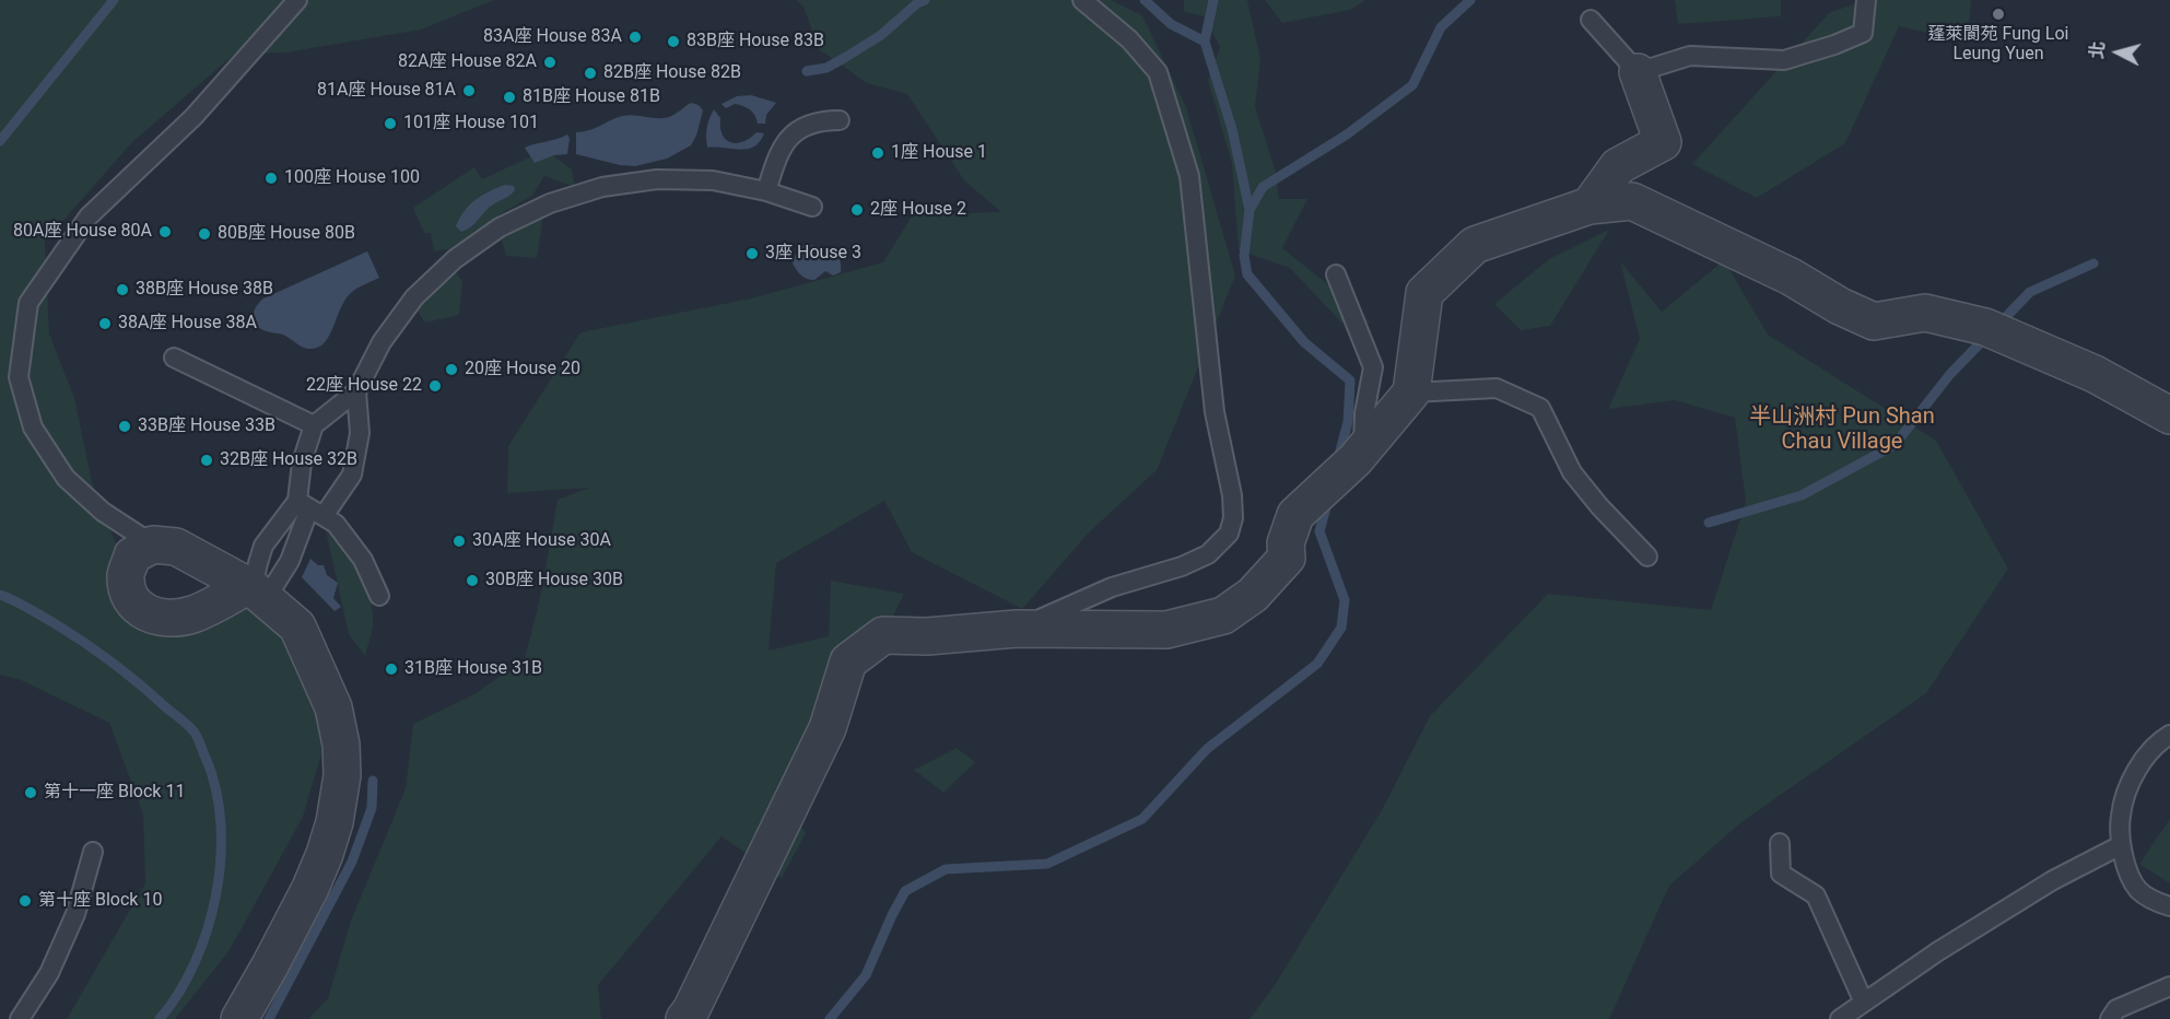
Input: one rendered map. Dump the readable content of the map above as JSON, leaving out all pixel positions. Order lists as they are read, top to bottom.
{
  "districts": ["半山洲村 Pun Shan Chau Village"],
  "places": [
    "蓬萊閬苑 Fung Loi Leung Yuen",
    "83A座 House 83A",
    "83B座 House 83B",
    "82A座 House 82A",
    "82B座 House 82B",
    "81A座 House 81A",
    "81B座 House 81B",
    "101座 House 101",
    "1座 House 1",
    "100座 House 100",
    "2座 House 2",
    "80A座 House 80A",
    "80B座 House 80B",
    "3座 House 3",
    "38B座 House 38B",
    "38A座 House 38A",
    "20座 House 20",
    "22座 House 22",
    "33B座 House 33B",
    "32B座 House 32B",
    "30A座 House 30A",
    "30B座 House 30B",
    "31B座 House 31B",
    "第十一座 Block 11",
    "第十座 Block 10"
  ],
  "north": "left"
}
